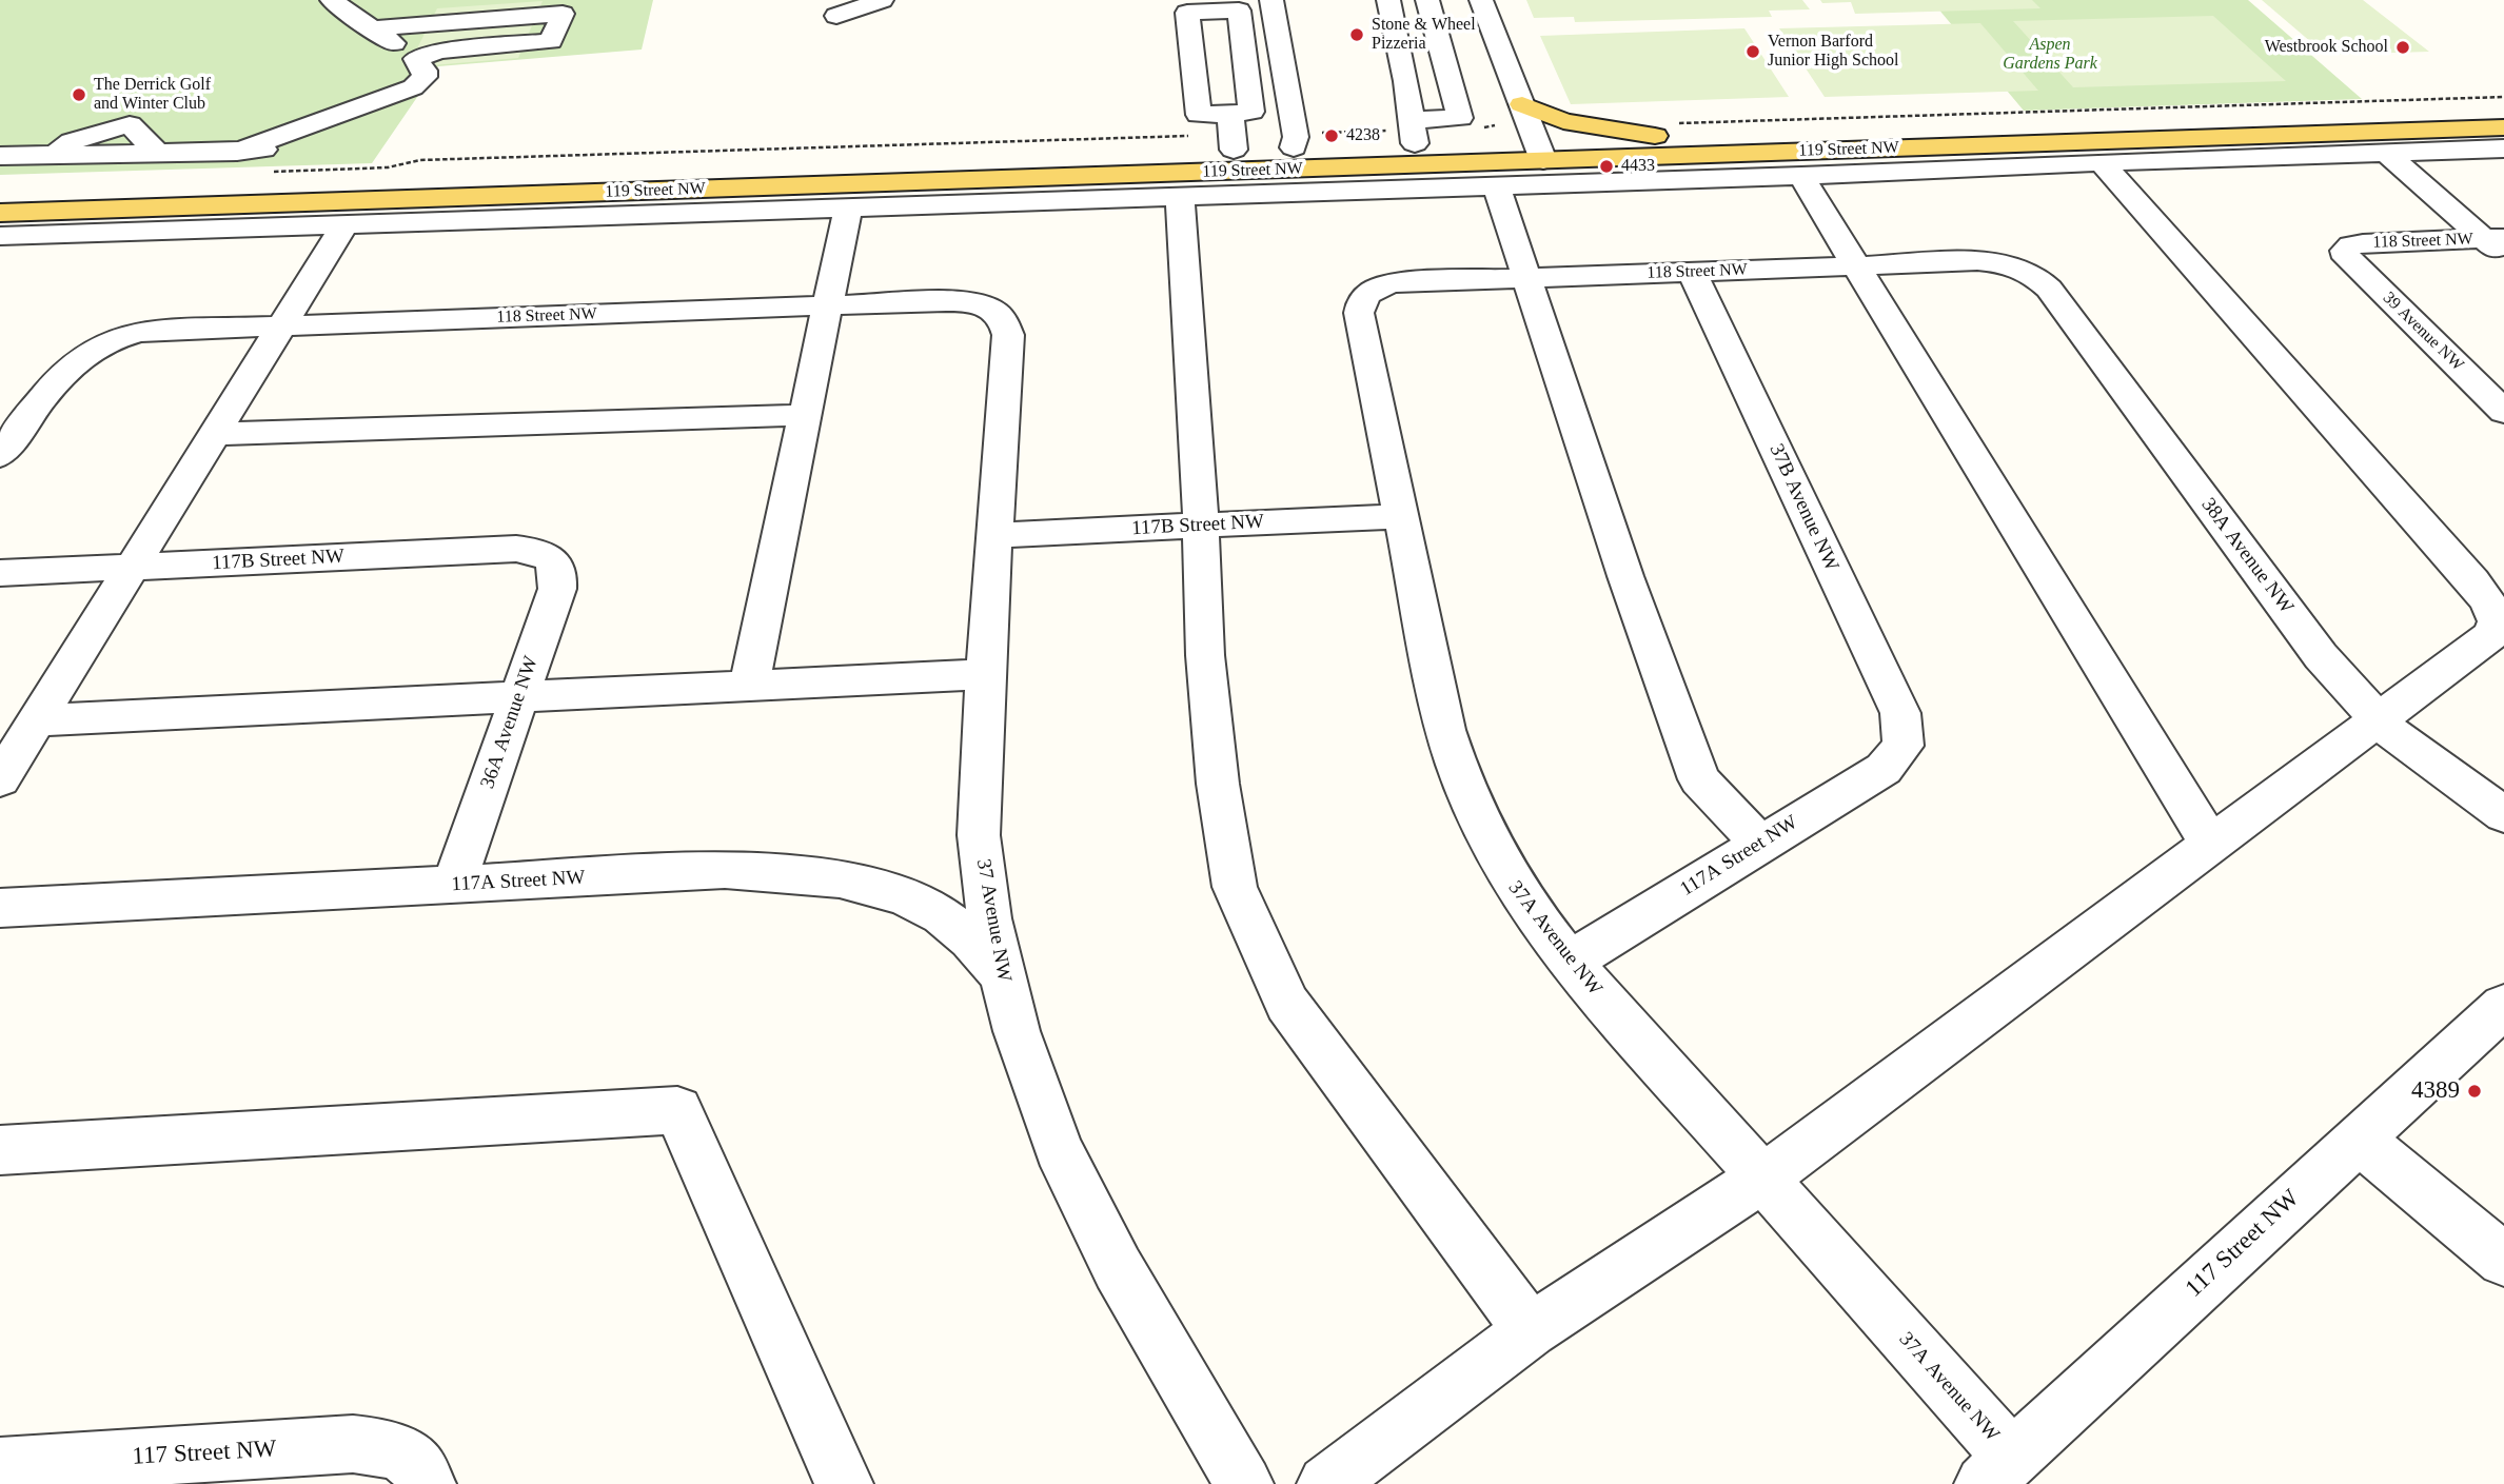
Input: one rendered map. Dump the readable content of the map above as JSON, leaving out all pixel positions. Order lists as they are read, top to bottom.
{
  "streets": {
    "main road": ["119 Street NW"],
    "street": [
      "118 Street NW",
      "39 Avenue NW",
      "37B Avenue NW",
      "117B Street NW",
      "38A Avenue NW",
      "36A Avenue NW",
      "117A Street NW",
      "37 Avenue NW",
      "37A Avenue NW",
      "117 Street NW"
    ]
  },
  "crossings": [
    ["118 Street NW", "39 Avenue NW"],
    ["118 Street NW", "37B Avenue NW"],
    ["118 Street NW", "38A Avenue NW"],
    ["118 Street NW", "37 Avenue NW"],
    ["118 Street NW", "37A Avenue NW"],
    ["37B Avenue NW", "117A Street NW"],
    ["117B Street NW", "36A Avenue NW"],
    ["117B Street NW", "37 Avenue NW"],
    ["117B Street NW", "37A Avenue NW"],
    ["36A Avenue NW", "117A Street NW"],
    ["117A Street NW", "37 Avenue NW"],
    ["117A Street NW", "37A Avenue NW"],
    ["37A Avenue NW", "117 Street NW"]
  ],
  "parks": ["Aspen Gardens Park"],
  "places": [
    "Stone & Wheel Pizzeria",
    "Westbrook School",
    "Vernon Barford Junior High School",
    "The Derrick Golf and Winter Club",
    "4238",
    "4433",
    "4389"
  ]
}
